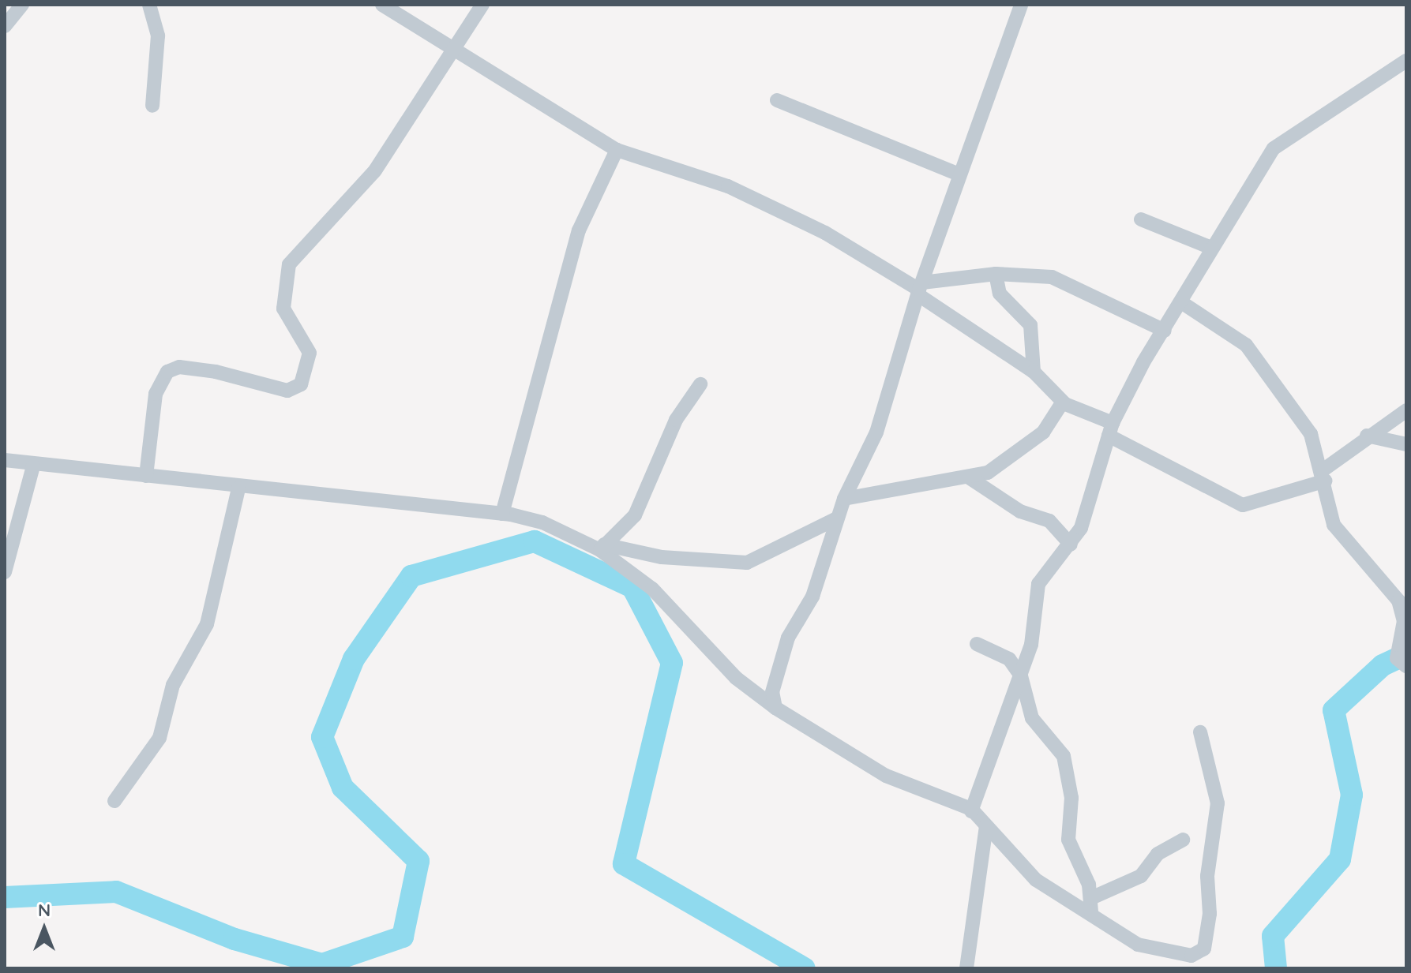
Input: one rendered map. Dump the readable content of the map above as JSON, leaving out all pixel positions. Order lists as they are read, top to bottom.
{
  "north": "top"
}
